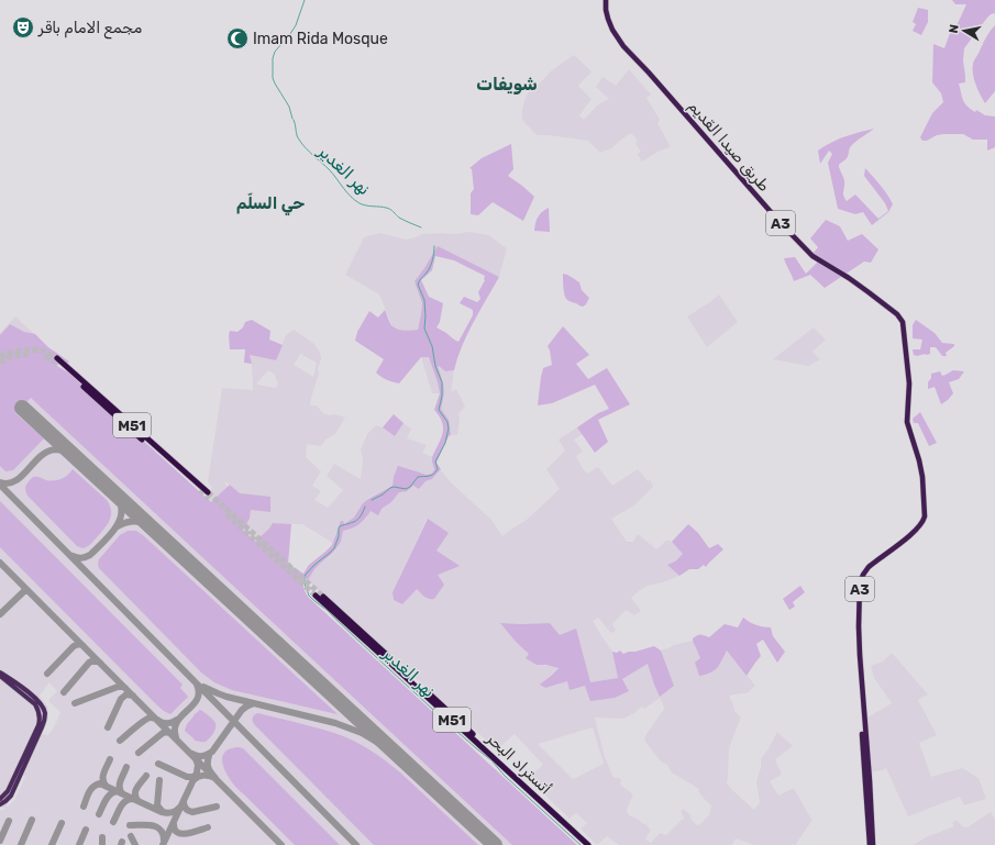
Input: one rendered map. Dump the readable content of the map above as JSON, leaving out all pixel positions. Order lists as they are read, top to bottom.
{
  "streets": {
    "highway": [
      "طريق صيدا القديم",
      "A3",
      "M51",
      "أتستراد البحر"
    ]
  },
  "crossings": [
    ["طريق صيدا القديم", "A3"]
  ],
  "districts": ["شويفات", "حي السلّم"],
  "water": ["نهر الغدير"],
  "places": {
    "theatre": ["مجمع الامام باقر"],
    "mosque": ["Imam Rida Mosque"]
  },
  "north": "left"
}
